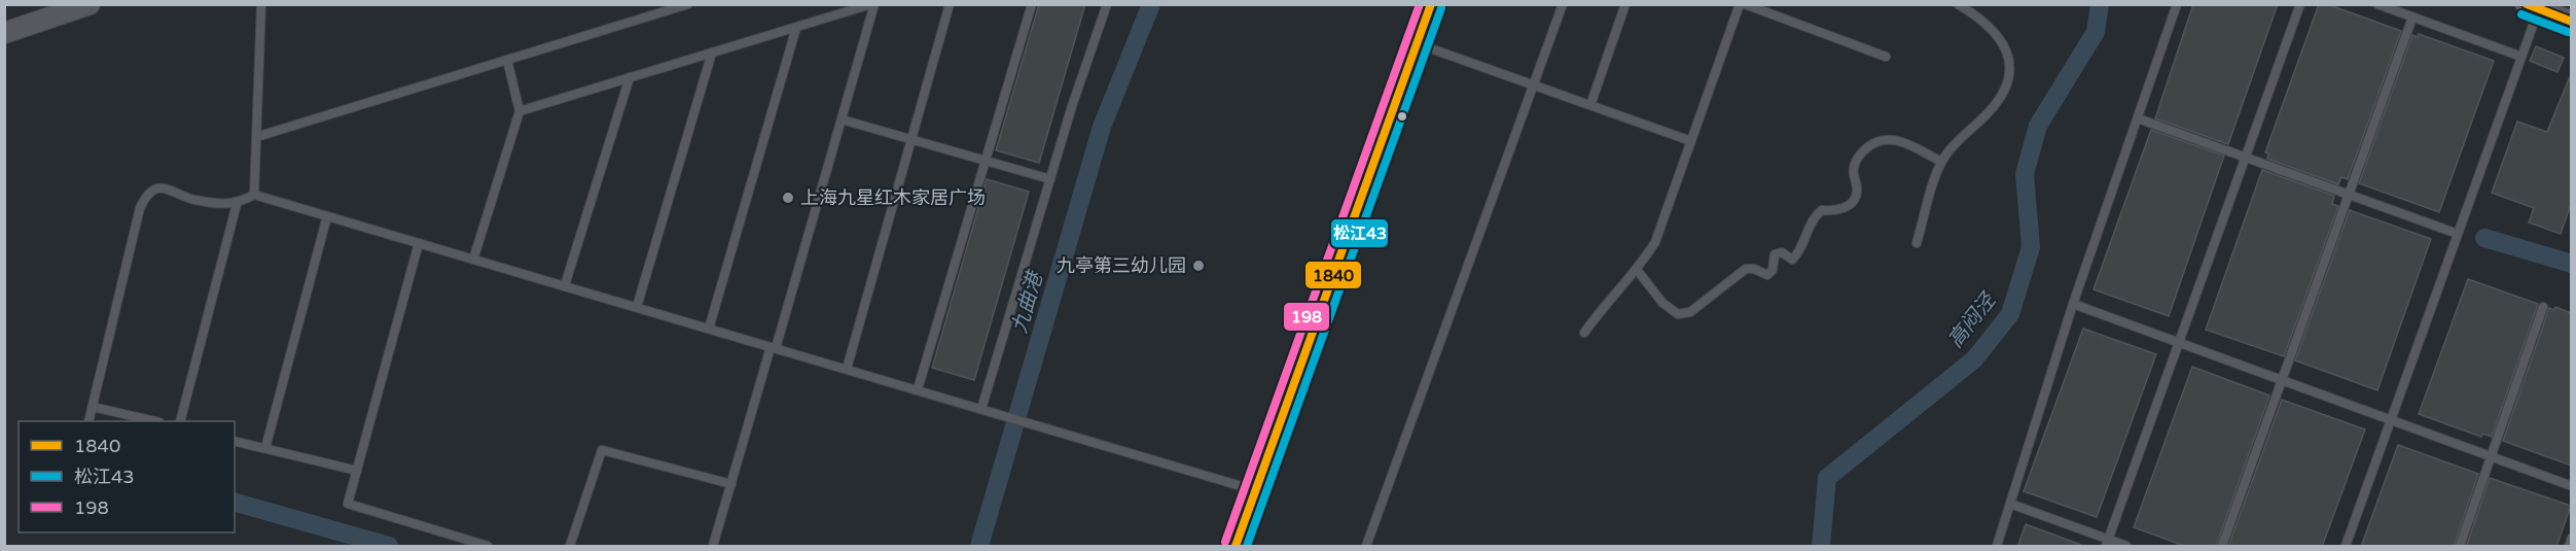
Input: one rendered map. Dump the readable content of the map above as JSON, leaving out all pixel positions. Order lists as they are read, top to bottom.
{
  "water": ["九曲港", "高闷泾"],
  "places": ["上海九星红木家居广场", "九亭第三幼儿园"],
  "lines": ["transit line 1840", "transit line 198", "transit line 松江43"],
  "legend": ["1840", "松江43", "198"]
}
